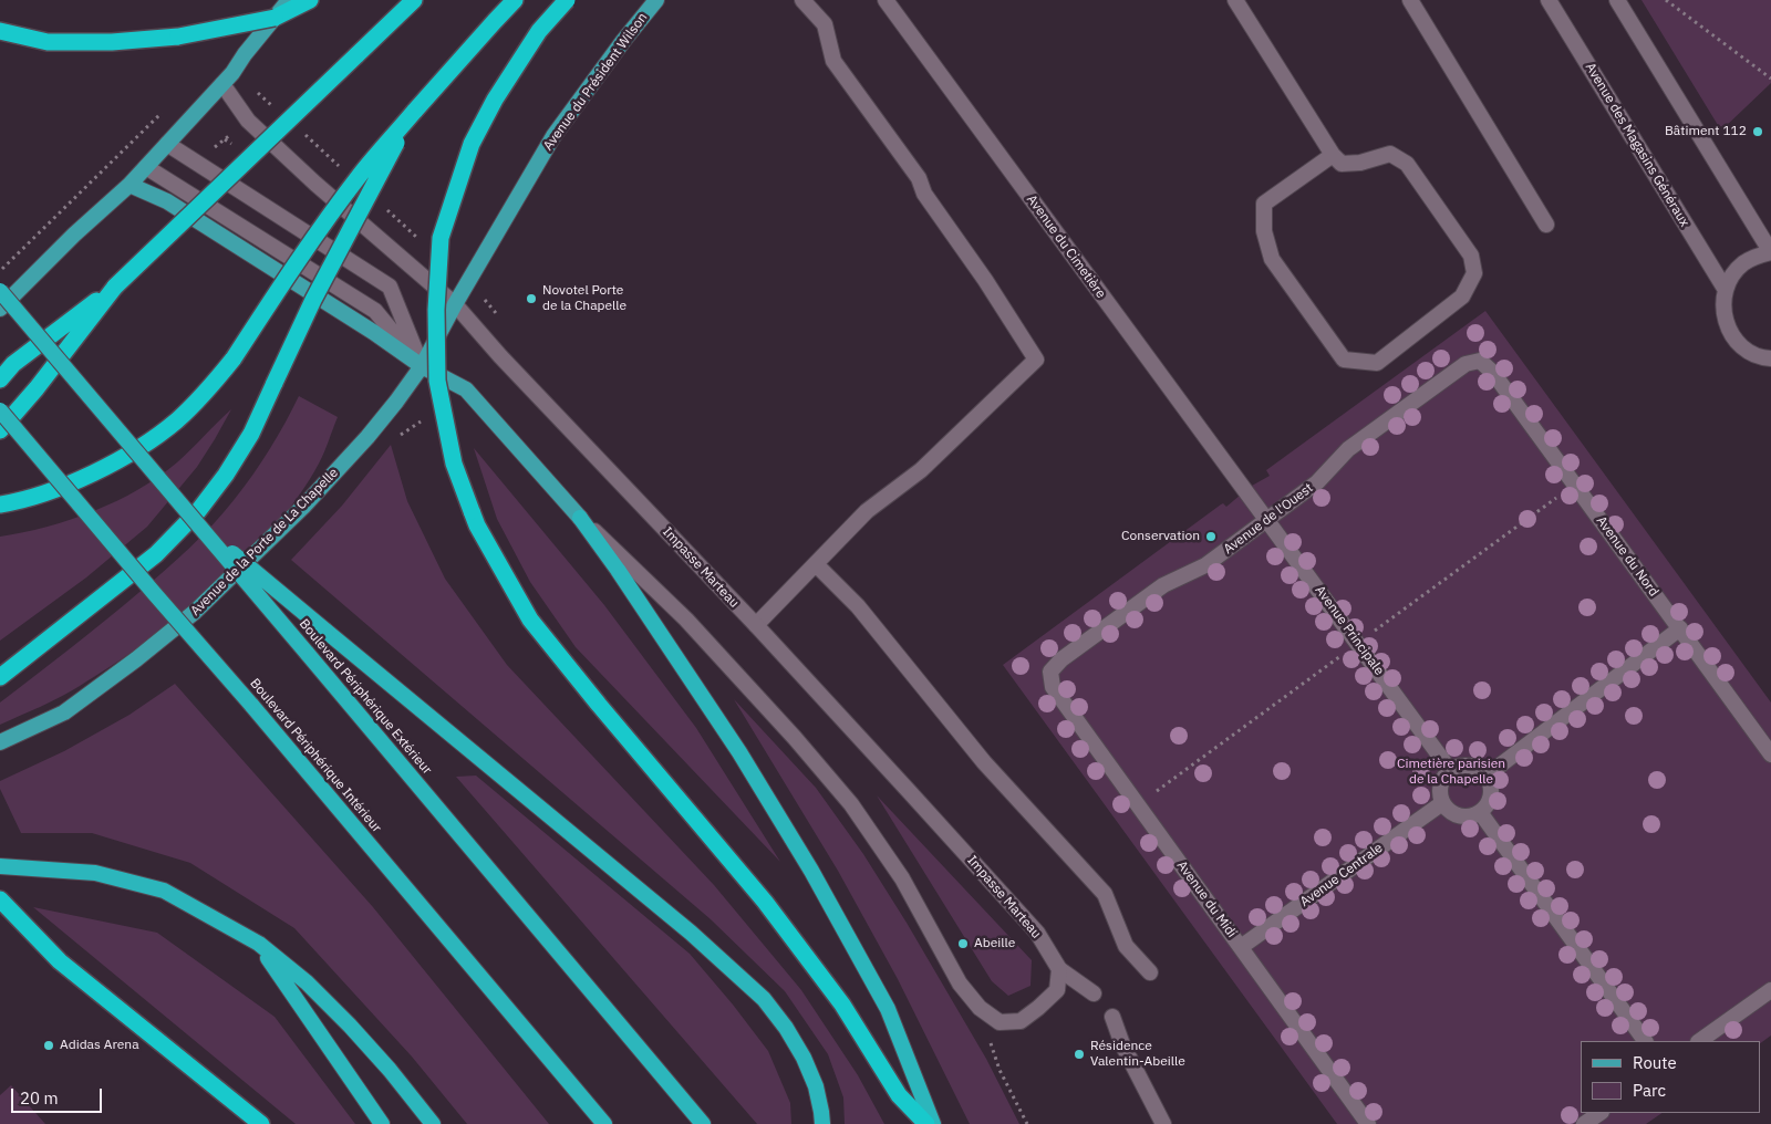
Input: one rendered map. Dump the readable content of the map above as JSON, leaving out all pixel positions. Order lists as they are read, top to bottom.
{
  "streets": {
    "highway": ["Boulevard Périphérique Extérieur", "Boulevard Périphérique Intérieur"],
    "main road": ["Avenue du Président Wilson", "Avenue de la Porte de La Chapelle"],
    "street": [
      "Avenue des Magasins Généraux",
      "Avenue du Cimetière",
      "Avenue de l'Ouest",
      "Avenue du Nord",
      "Impasse Marteau",
      "Avenue Principale",
      "Avenue Centrale",
      "Avenue du Midi"
    ]
  },
  "crossings": [
    ["Avenue du Président Wilson", "Avenue de la Porte de La Chapelle"],
    ["Avenue du Cimetière", "Avenue Principale"],
    ["Avenue de l'Ouest", "Avenue du Nord"],
    ["Avenue de l'Ouest", "Avenue Principale"],
    ["Avenue de l'Ouest", "Avenue du Midi"],
    ["Avenue de la Porte de La Chapelle", "Impasse Marteau"],
    ["Avenue Principale", "Avenue Centrale"],
    ["Avenue Centrale", "Avenue du Midi"]
  ],
  "parks": ["Cimetière parisien de la Chapelle"],
  "places": [
    "Bâtiment 112",
    "Novotel Porte de la Chapelle",
    "Conservation",
    "Abeille",
    "Adidas Arena",
    "Résidence Valentin-Abeille"
  ],
  "legend": ["Route", "Parc"],
  "scale_bar": "20 m"
}
